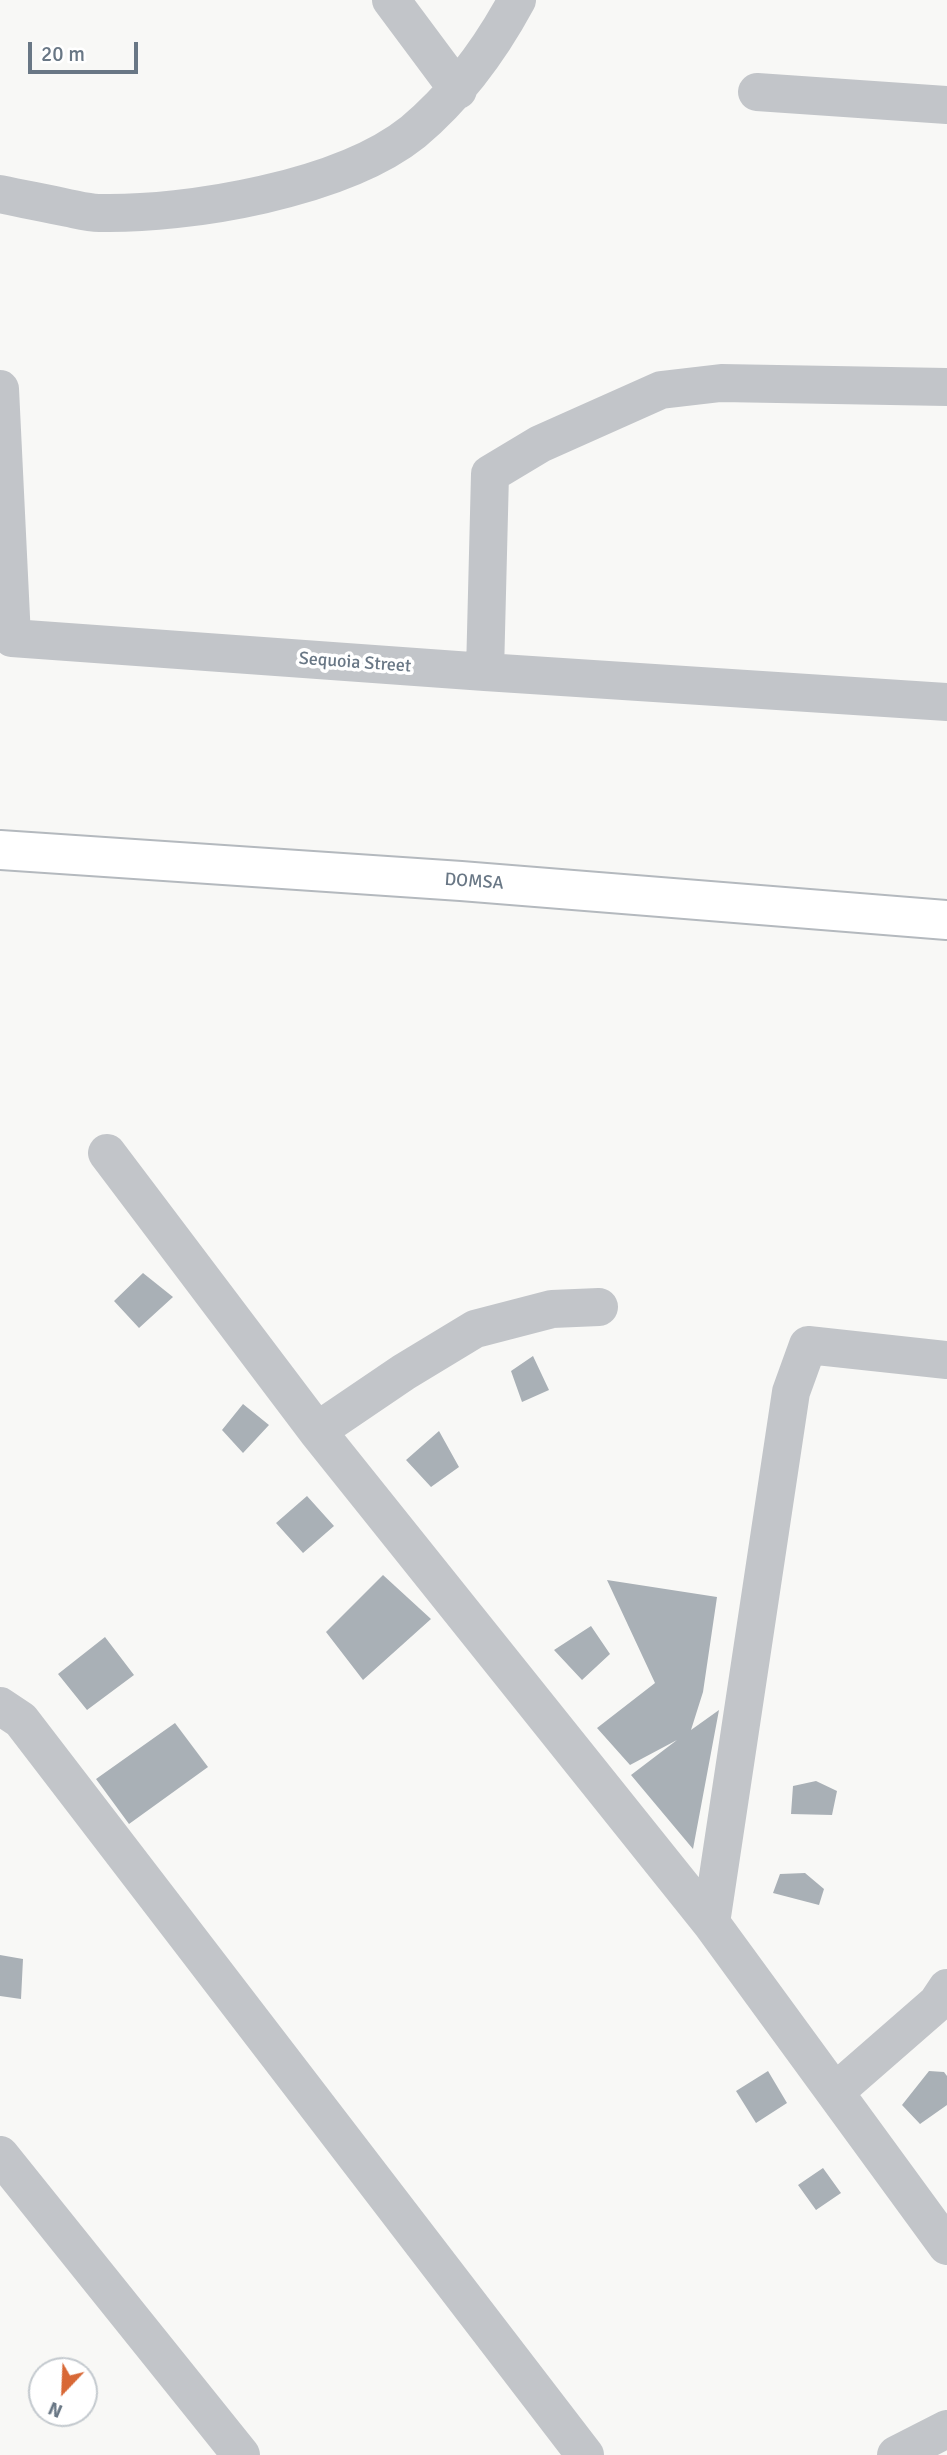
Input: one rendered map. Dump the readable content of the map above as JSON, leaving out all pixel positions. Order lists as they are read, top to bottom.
{
  "streets": {
    "main road": ["DOMSA"],
    "street": ["Sequoia Street"]
  },
  "scale_bar": "20 m",
  "north": "bottom left"
}
